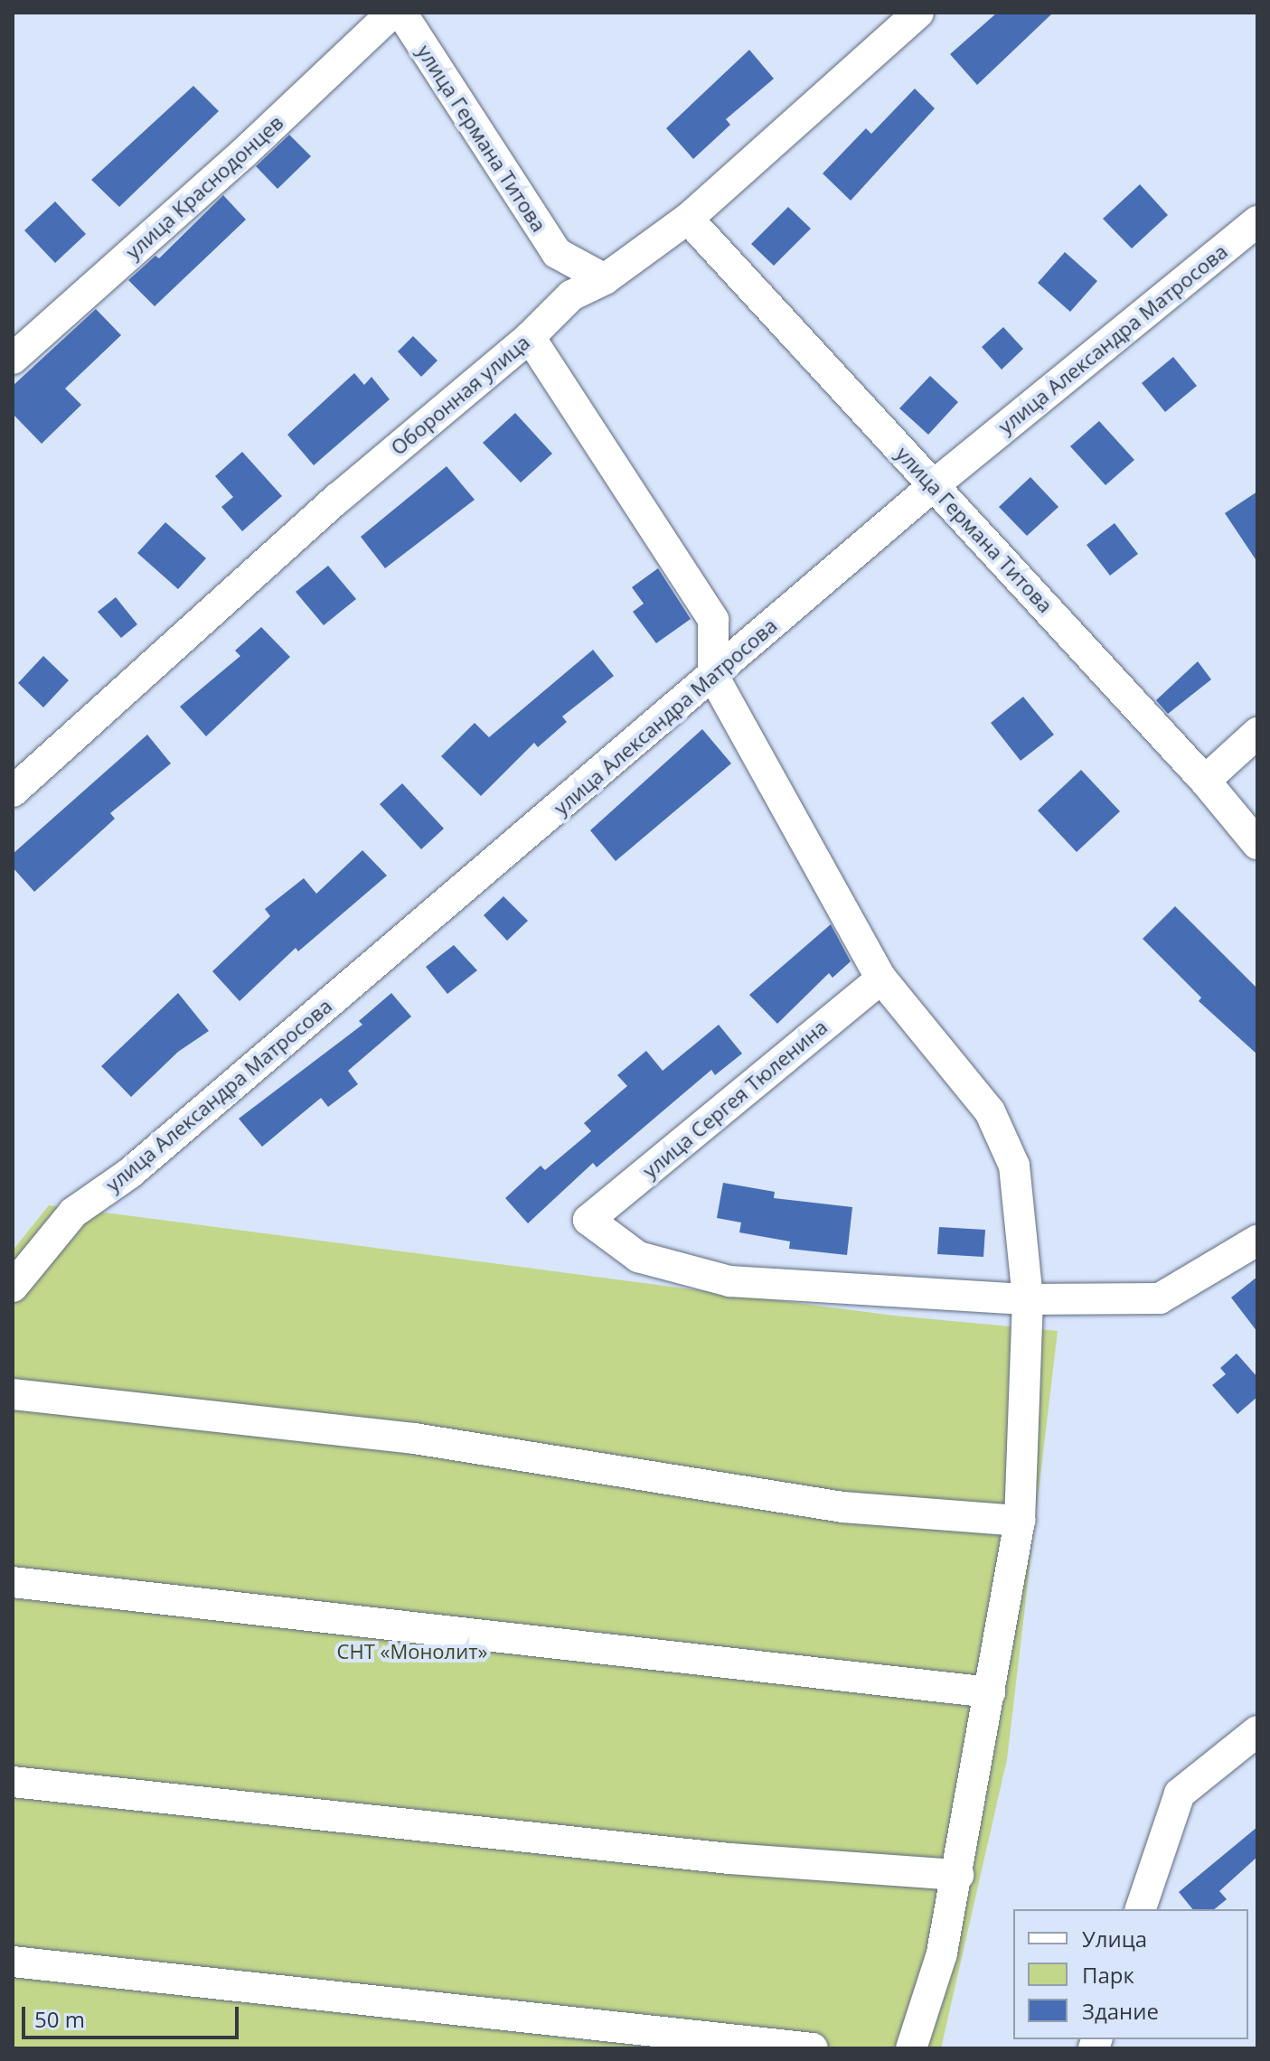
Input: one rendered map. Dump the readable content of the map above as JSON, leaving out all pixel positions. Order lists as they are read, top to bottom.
{
  "streets": {
    "street": [
      "улица Германа Титова",
      "улица Краснодонцев",
      "улица Александра Матросова",
      "Оборонная улица",
      "улица Сергея Тюленина"
    ]
  },
  "crossings": [
    ["улица Германа Титова", "улица Александра Матросова"],
    ["улица Германа Титова", "Оборонная улица"]
  ],
  "parks": ["СНТ «Монолит»"],
  "legend": ["Улица", "Парк", "Здание"],
  "scale_bar": "50 m"
}
